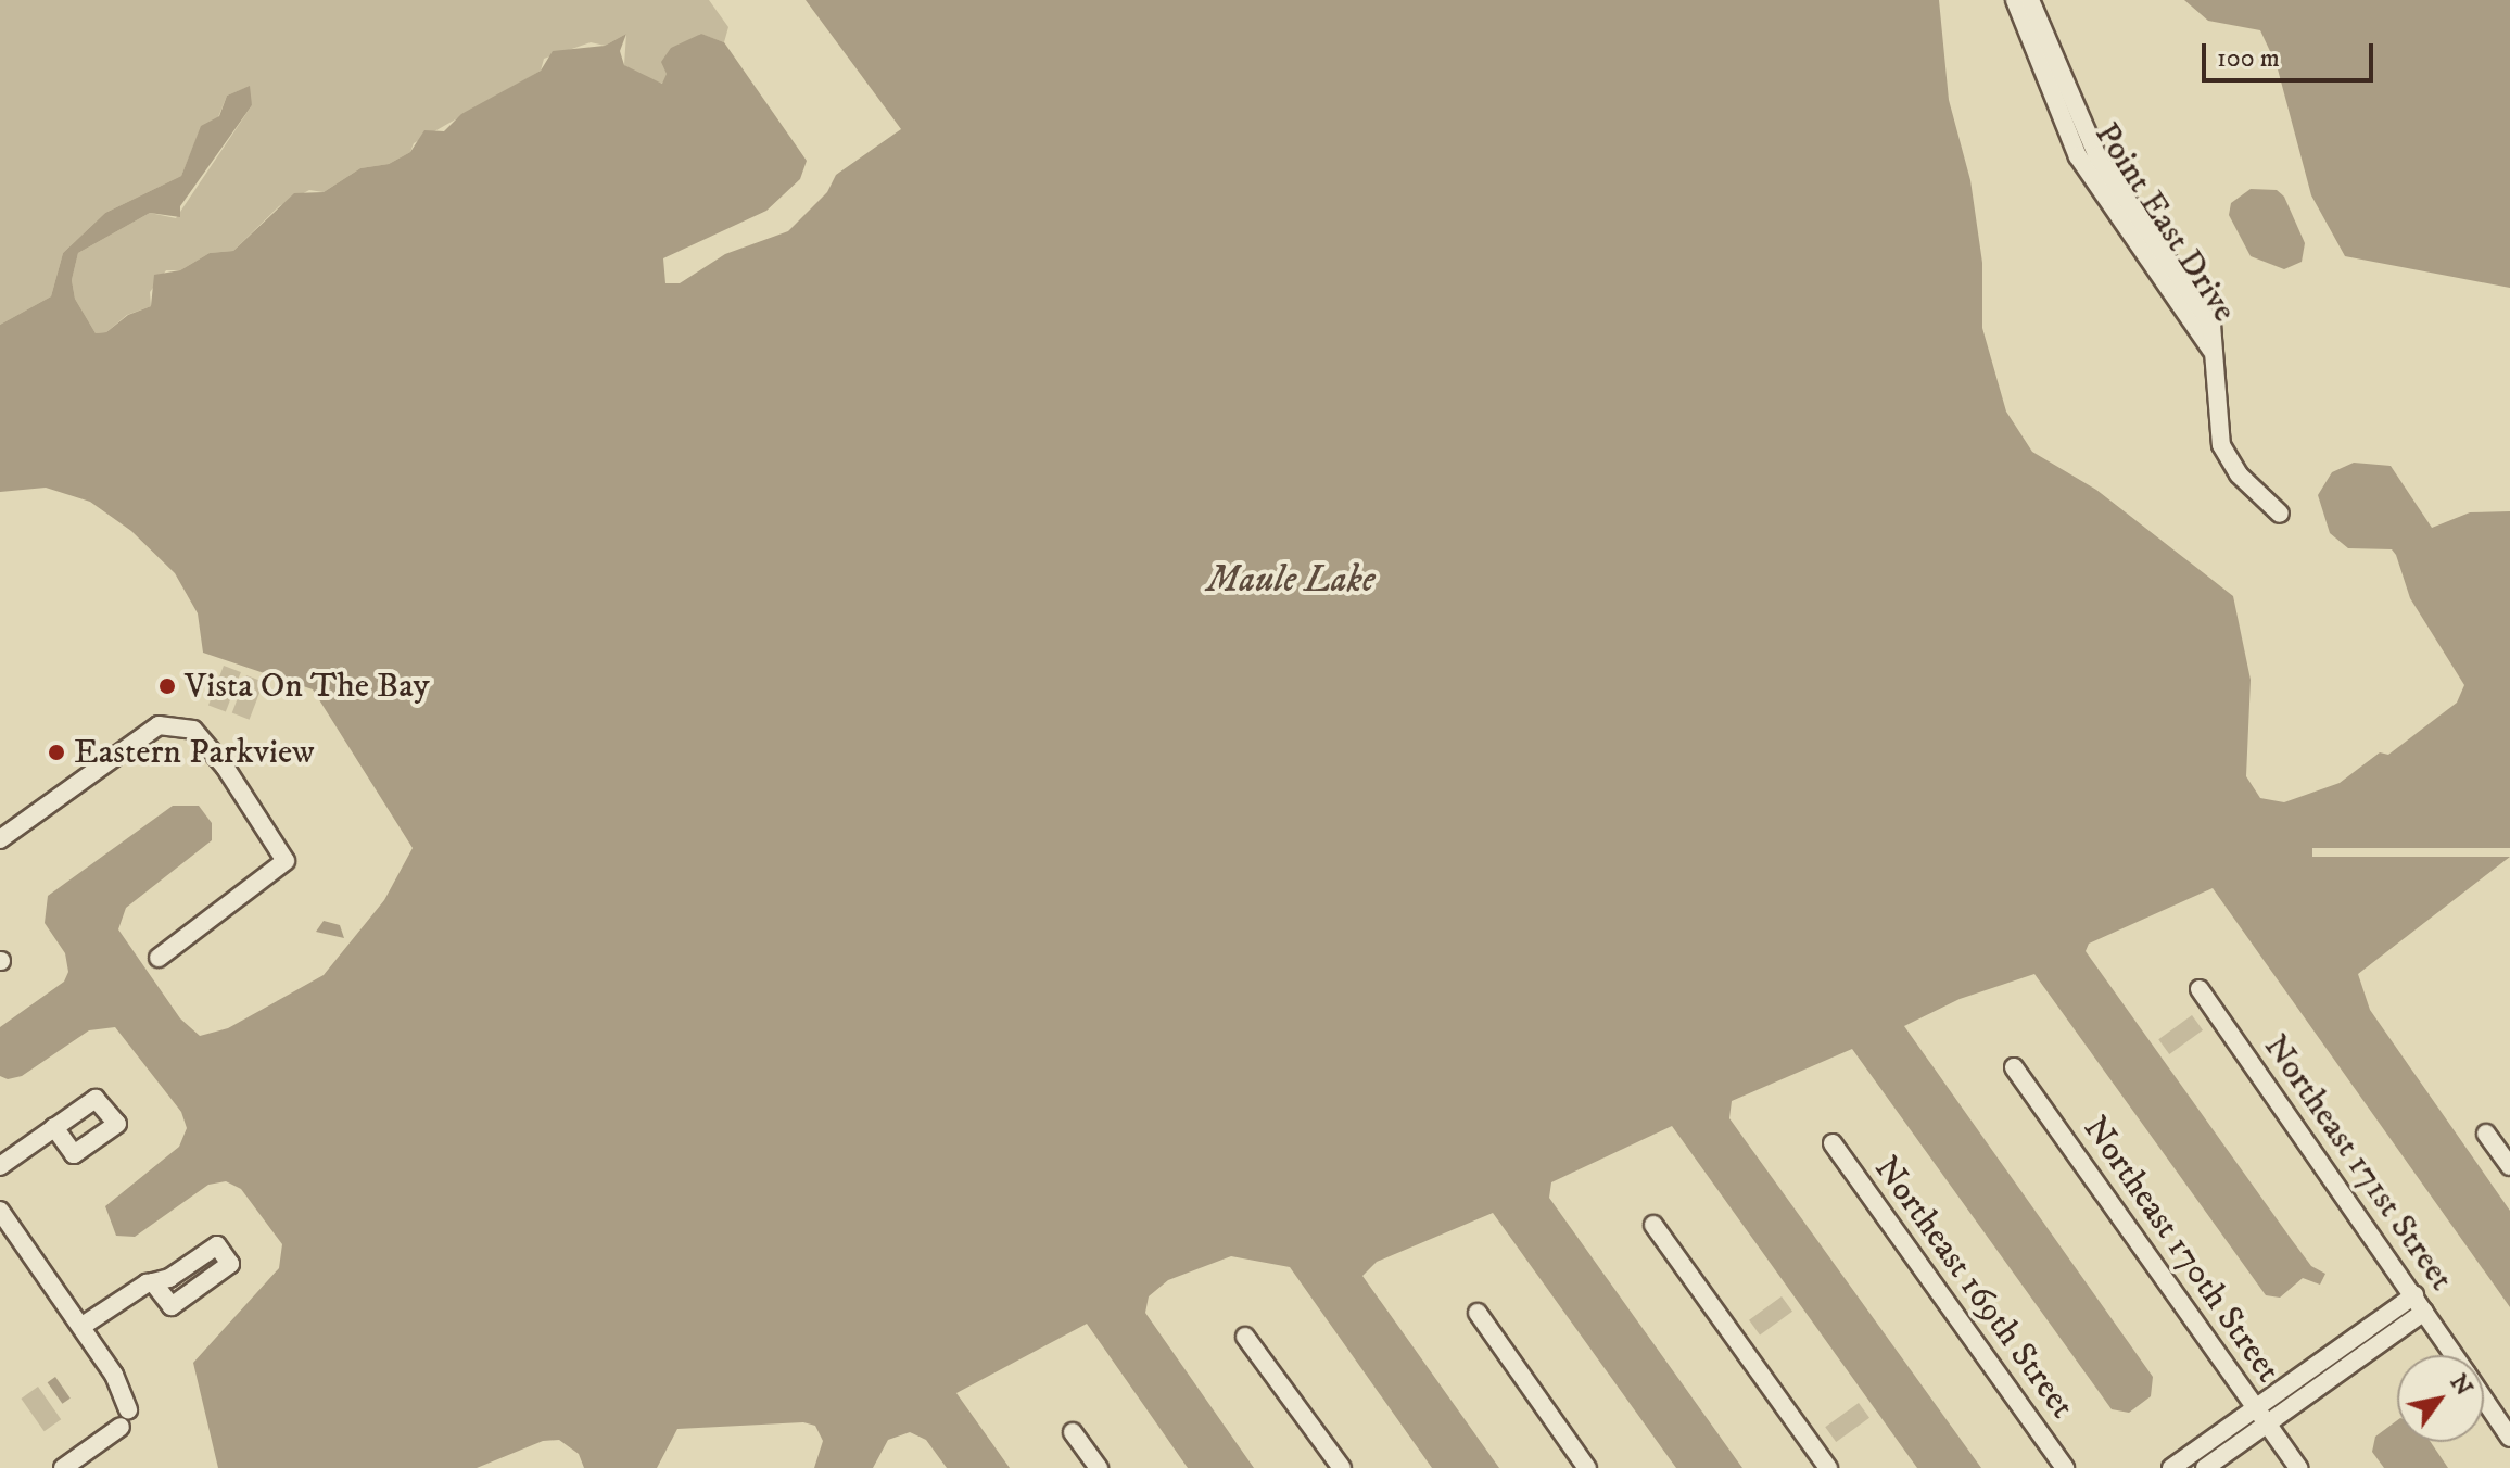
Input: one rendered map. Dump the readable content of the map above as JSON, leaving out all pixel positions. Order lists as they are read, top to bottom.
{
  "streets": {
    "street": [
      "Point East Drive",
      "Northeast 171st Street",
      "Northeast 170th Street",
      "Northeast 169th Street"
    ]
  },
  "water": ["Maule Lake"],
  "places": ["Vista On The Bay", "Eastern Parkview"],
  "scale_bar": "100 m",
  "north": "top right"
}
